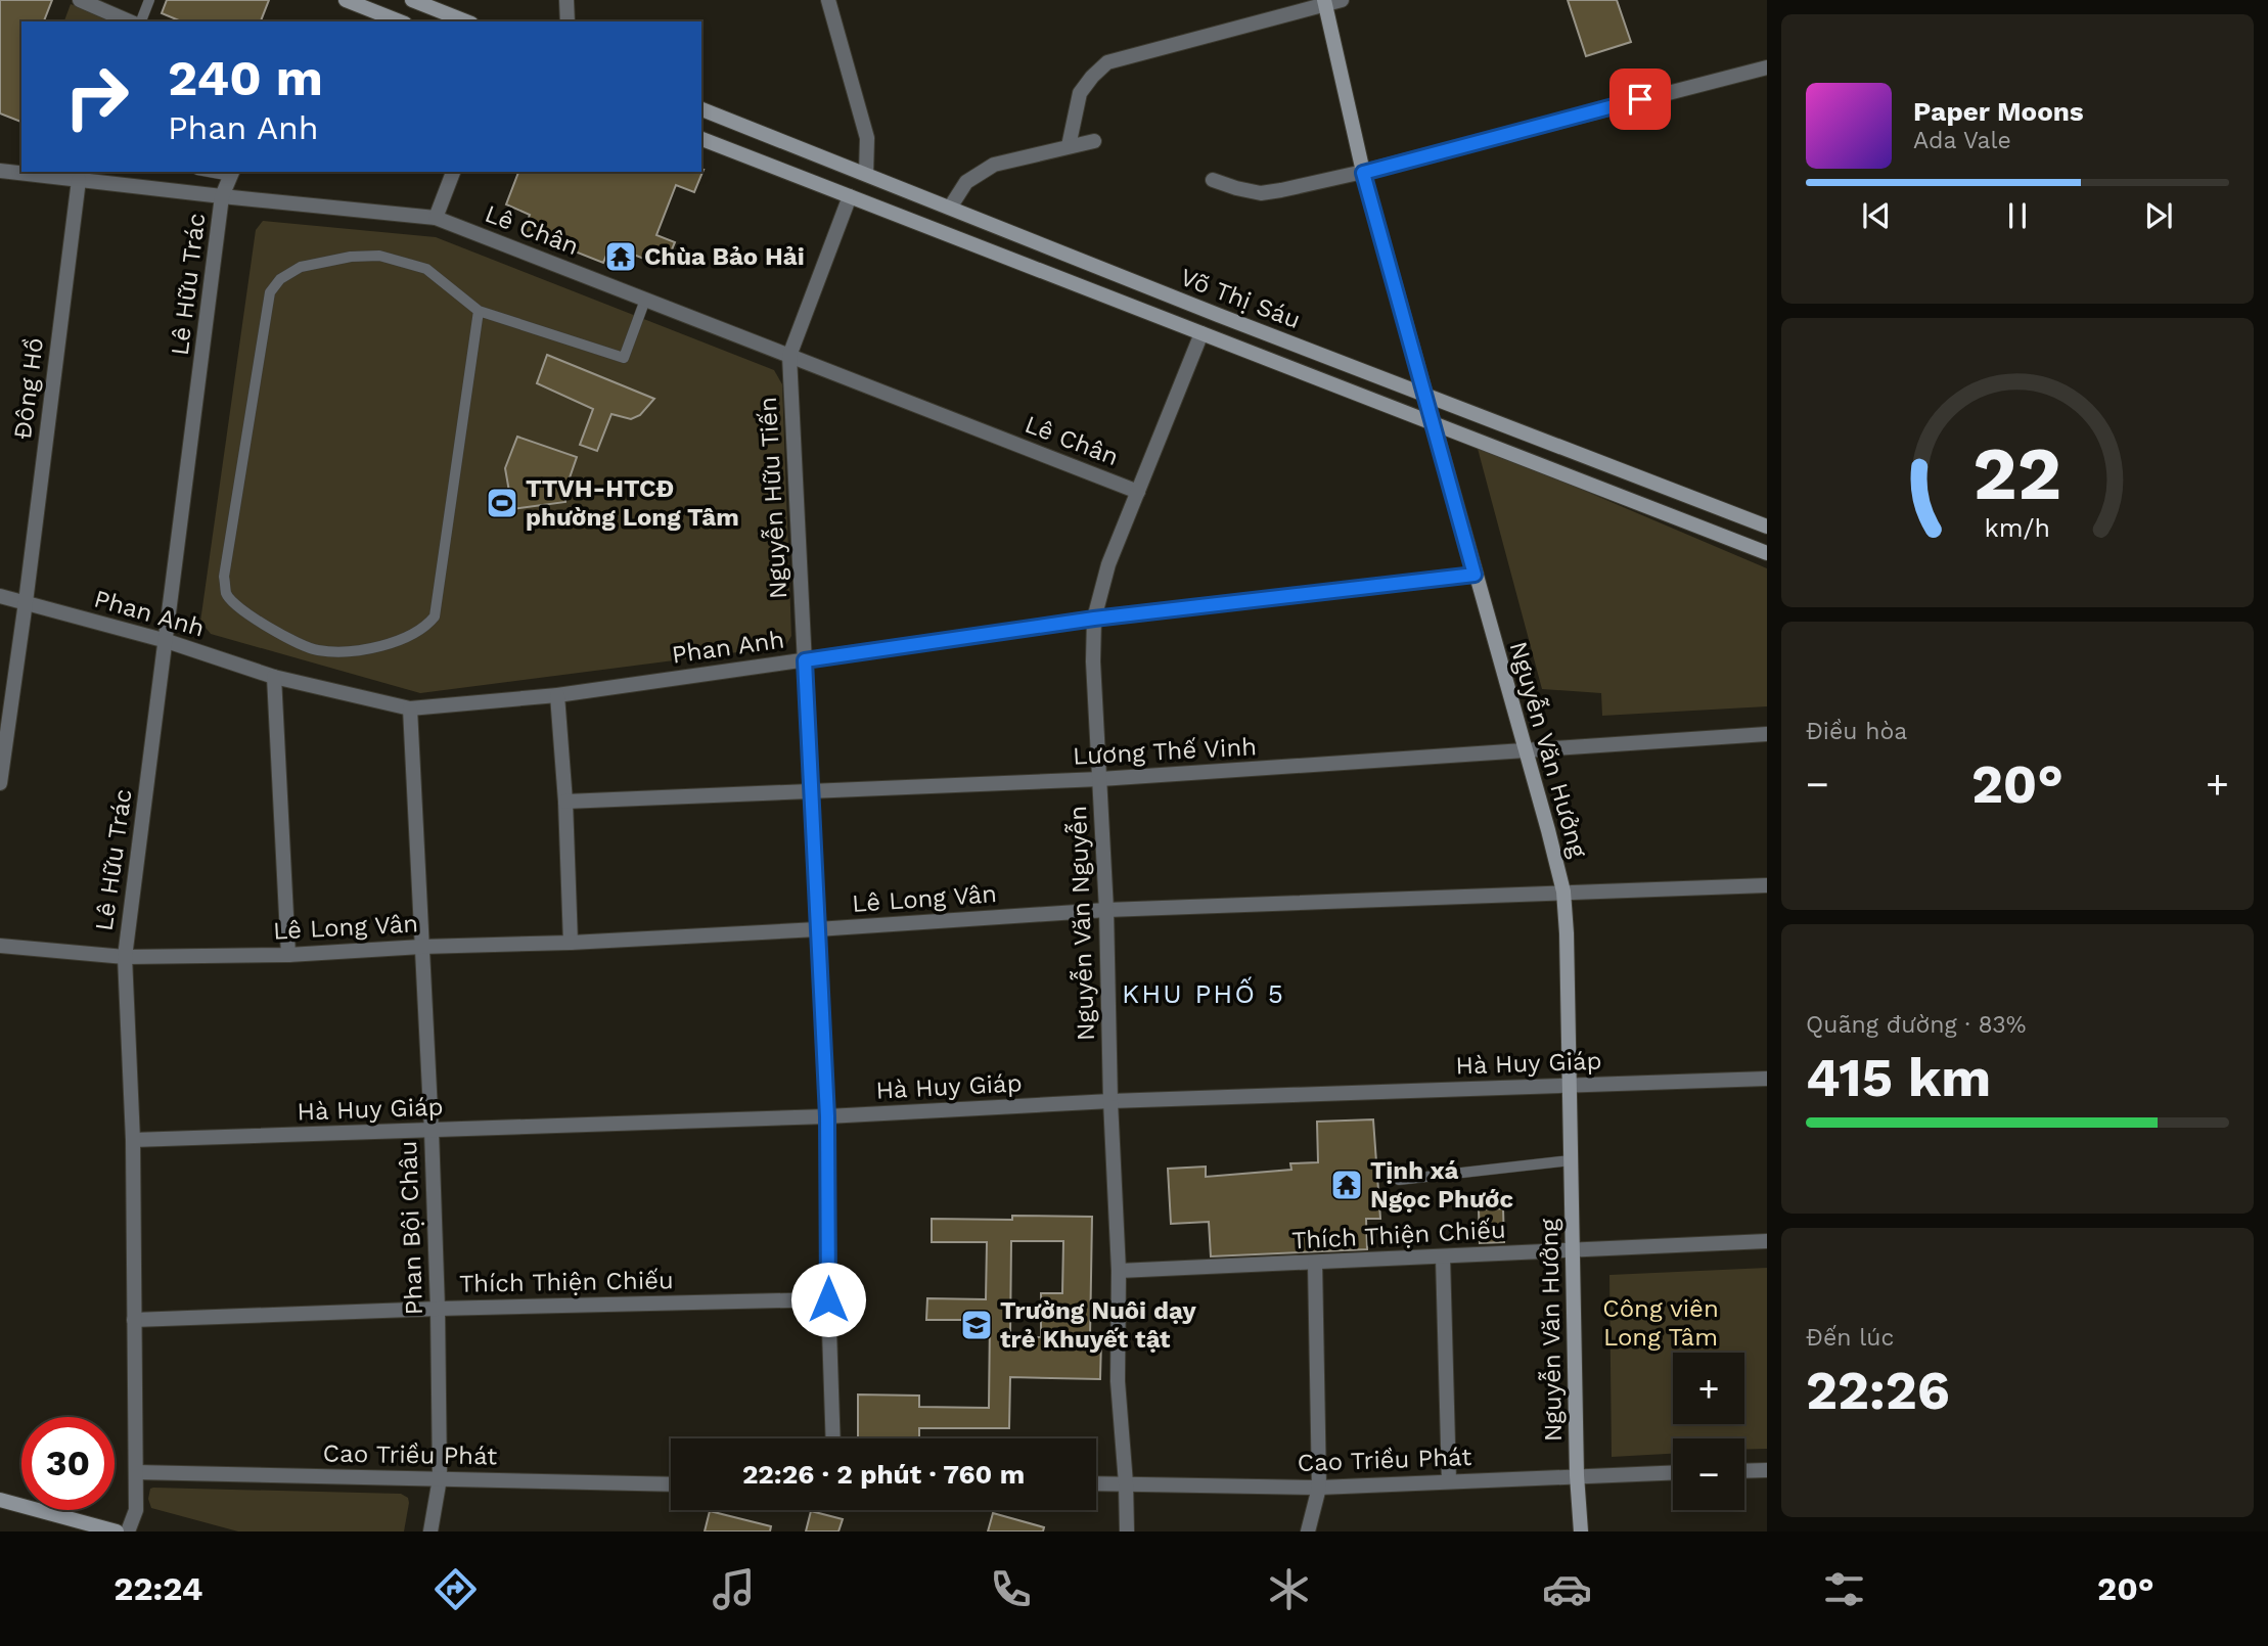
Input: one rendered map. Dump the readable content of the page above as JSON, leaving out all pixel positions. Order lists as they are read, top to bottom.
{
  "streets": {
    "main road": ["Võ Thị Sáu", "Nguyễn Văn Hưởng"],
    "street": [
      "Lê Chân",
      "Lê Hữu Trác",
      "Đông Hồ",
      "Nguyễn Hữu Tiến",
      "Phan Anh",
      "Lương Thế Vinh",
      "Lê Long Vân",
      "Nguyễn Văn Nguyễn",
      "Hà Huy Giáp",
      "Phan Bội Châu",
      "Thích Thiện Chiếu",
      "Cao Triều Phát"
    ]
  },
  "crossings": [
    ["Lê Chân", "Lê Hữu Trác"],
    ["Lê Chân", "Đông Hồ"],
    ["Lê Chân", "Nguyễn Hữu Tiến"],
    ["Lê Chân", "Nguyễn Văn Nguyễn"],
    ["Lê Hữu Trác", "Phan Anh"],
    ["Lê Hữu Trác", "Lê Long Vân"],
    ["Lê Hữu Trác", "Hà Huy Giáp"],
    ["Lê Hữu Trác", "Thích Thiện Chiếu"],
    ["Lê Hữu Trác", "Cao Triều Phát"],
    ["Võ Thị Sáu", "Nguyễn Hữu Tiến"],
    ["Võ Thị Sáu", "Nguyễn Văn Hưởng"],
    ["Võ Thị Sáu", "Nguyễn Văn Nguyễn"],
    ["Đông Hồ", "Phan Anh"],
    ["Nguyễn Hữu Tiến", "Phan Anh"],
    ["Nguyễn Hữu Tiến", "Lương Thế Vinh"],
    ["Nguyễn Hữu Tiến", "Lê Long Vân"],
    ["Nguyễn Hữu Tiến", "Hà Huy Giáp"],
    ["Nguyễn Hữu Tiến", "Thích Thiện Chiếu"],
    ["Phan Anh", "Nguyễn Văn Hưởng"],
    ["Phan Anh", "Nguyễn Văn Nguyễn"],
    ["Phan Anh", "Phan Bội Châu"],
    ["Nguyễn Văn Hưởng", "Lương Thế Vinh"],
    ["Nguyễn Văn Hưởng", "Lê Long Vân"],
    ["Nguyễn Văn Hưởng", "Hà Huy Giáp"],
    ["Nguyễn Văn Hưởng", "Thích Thiện Chiếu"],
    ["Nguyễn Văn Hưởng", "Cao Triều Phát"],
    ["Lương Thế Vinh", "Nguyễn Văn Nguyễn"],
    ["Lê Long Vân", "Nguyễn Văn Nguyễn"],
    ["Lê Long Vân", "Phan Bội Châu"],
    ["Nguyễn Văn Nguyễn", "Hà Huy Giáp"],
    ["Nguyễn Văn Nguyễn", "Thích Thiện Chiếu"],
    ["Nguyễn Văn Nguyễn", "Cao Triều Phát"],
    ["Hà Huy Giáp", "Phan Bội Châu"],
    ["Phan Bội Châu", "Thích Thiện Chiếu"],
    ["Phan Bội Châu", "Cao Triều Phát"]
  ],
  "districts": ["KHU PHỐ 5"],
  "parks": ["Công viên Long Tâm"],
  "places": {
    "temple": ["Chùa Bảo Hải", "Tịnh xá Ngọc Phước"],
    "sports": ["TTVH-HTCĐ phường Long Tâm"],
    "school or university": ["Trường Nuôi dạy trẻ Khuyết tật"]
  },
  "page": {
    "turn": ["240 m", "Phan Anh"],
    "song": ["Paper Moons", "Ada Vale"],
    "tile": [
      "Điều hòa",
      ["Quãng đường · 83%", "415 km"],
      ["Đến lúc", "22:26"]
    ],
    "heat": ["−", "20°", "+"],
    "map_buttons": ["+", "−"],
    "limit": "30",
    "trip": "22:26 · 2 phút · 760 m",
    "tabs": ["22:24", "20°"],
    "gauge": ["22", "km/h"]
  }
}
